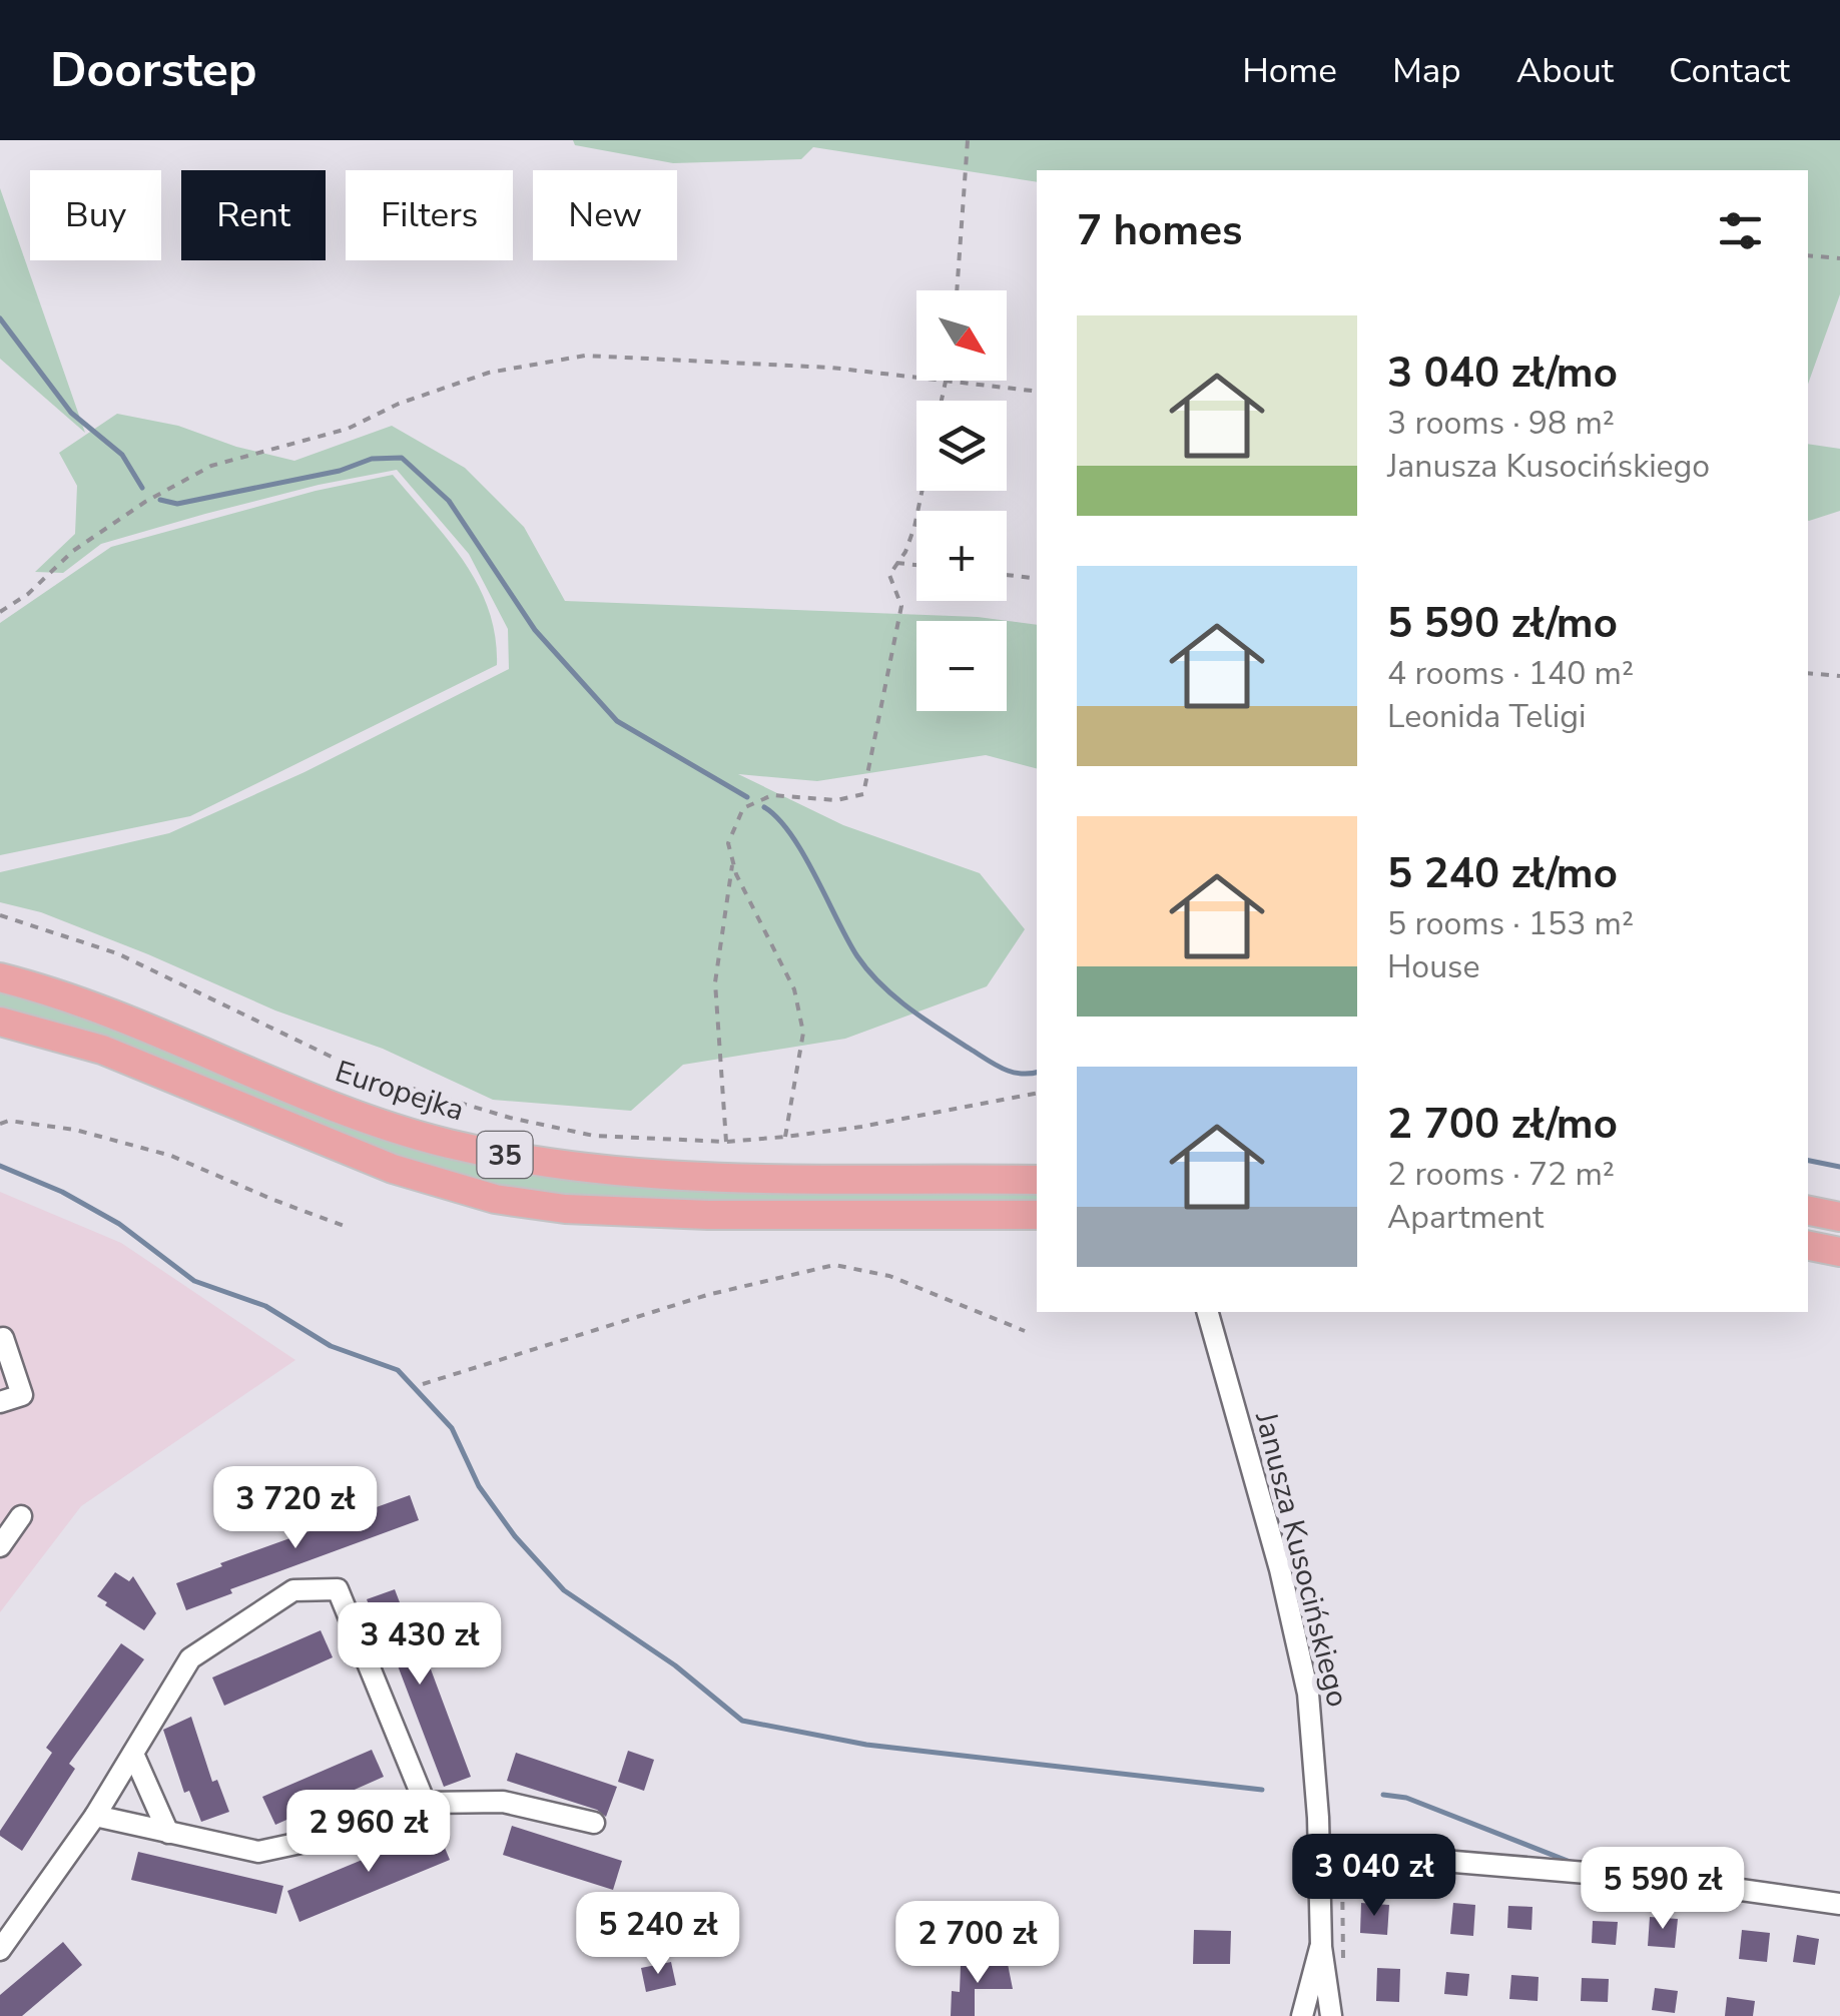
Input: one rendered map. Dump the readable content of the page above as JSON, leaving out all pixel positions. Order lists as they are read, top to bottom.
{
  "streets": {
    "main road": ["Europejka", "35"],
    "street": ["Janusza Kusocińskiego"]
  },
  "north": "bottom right",
  "page": {
    "header": "Doorstep",
    "nav": [
      "Home",
      "Map",
      "About",
      "Contact"
    ],
    "chip": [
      "Buy",
      "Rent",
      "Filters",
      "New"
    ],
    "heading": "7 homes",
    "map_buttons": ["+", "−"],
    "list": [
      {
        "name": "3 040 zł/mo",
        "note": "3 rooms · 98 m² · Janusza Kusocińskiego"
      },
      {
        "name": "5 590 zł/mo",
        "note": "4 rooms · 140 m² · Leonida Teligi"
      },
      {
        "name": "5 240 zł/mo",
        "note": "5 rooms · 153 m² · House"
      },
      {
        "name": "2 700 zł/mo",
        "note": "2 rooms · 72 m² · Apartment"
      }
    ],
    "price": [
      "3 720 zł",
      "3 430 zł",
      "2 960 zł",
      "3 040 zł",
      "5 590 zł",
      "5 240 zł",
      "2 700 zł"
    ]
  }
}
